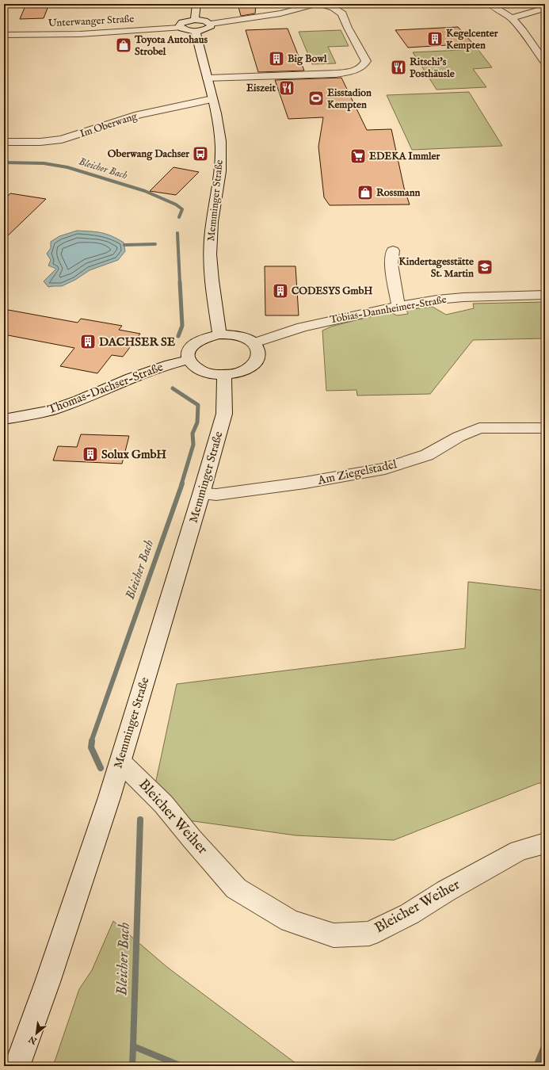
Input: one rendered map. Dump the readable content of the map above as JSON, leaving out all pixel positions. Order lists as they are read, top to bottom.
{
  "streets": {
    "street": [
      "Unterwanger Straße",
      "Im Oberwang",
      "Memminger Straße",
      "Tobias-Dannheimer-Straße",
      "Thomas-Dachser-Straße",
      "Am Ziegelstadel",
      "Bleicher Weiher"
    ]
  },
  "crossings": [
    ["Unterwanger Straße", "Memminger Straße"],
    ["Im Oberwang", "Memminger Straße"],
    ["Memminger Straße", "Tobias-Dannheimer-Straße"],
    ["Memminger Straße", "Thomas-Dachser-Straße"],
    ["Memminger Straße", "Am Ziegelstadel"],
    ["Memminger Straße", "Bleicher Weiher"],
    ["Tobias-Dannheimer-Straße", "Thomas-Dachser-Straße"]
  ],
  "water": ["Bleicher Bach"],
  "places": {
    "building": [
      "Kegelcenter Kempten",
      "Big Bowl",
      "CODESYS GmbH",
      "DACHSER SE",
      "Solux GmbH"
    ],
    "shop": ["Toyota Autohaus Strobel", "Rossmann"],
    "restaurant": ["Ritschi's Posthäusle", "Eiszeit"],
    "sports": ["Eisstadion Kempten"],
    "bus stop": ["Oberwang Dachser"],
    "supermarket": ["EDEKA Immler"],
    "school or university": ["Kindertagesstätte St. Martin"]
  },
  "north": "bottom left"
}
